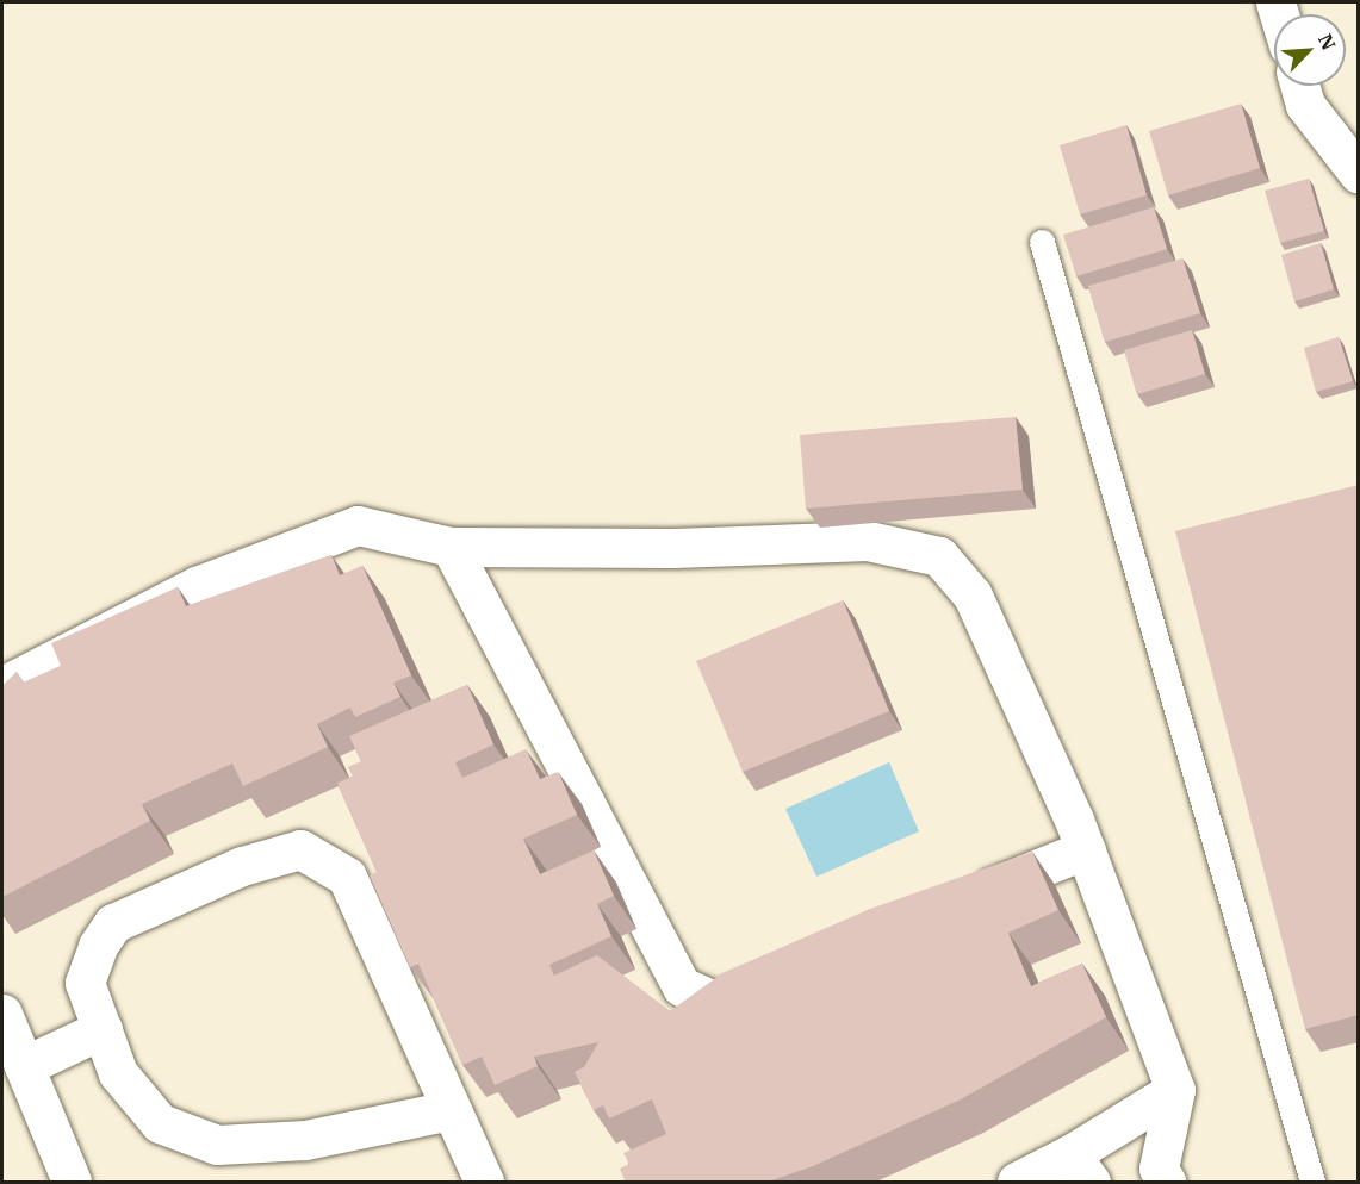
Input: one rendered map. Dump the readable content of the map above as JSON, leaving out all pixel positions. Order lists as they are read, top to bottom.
{
  "north": "top right"
}
